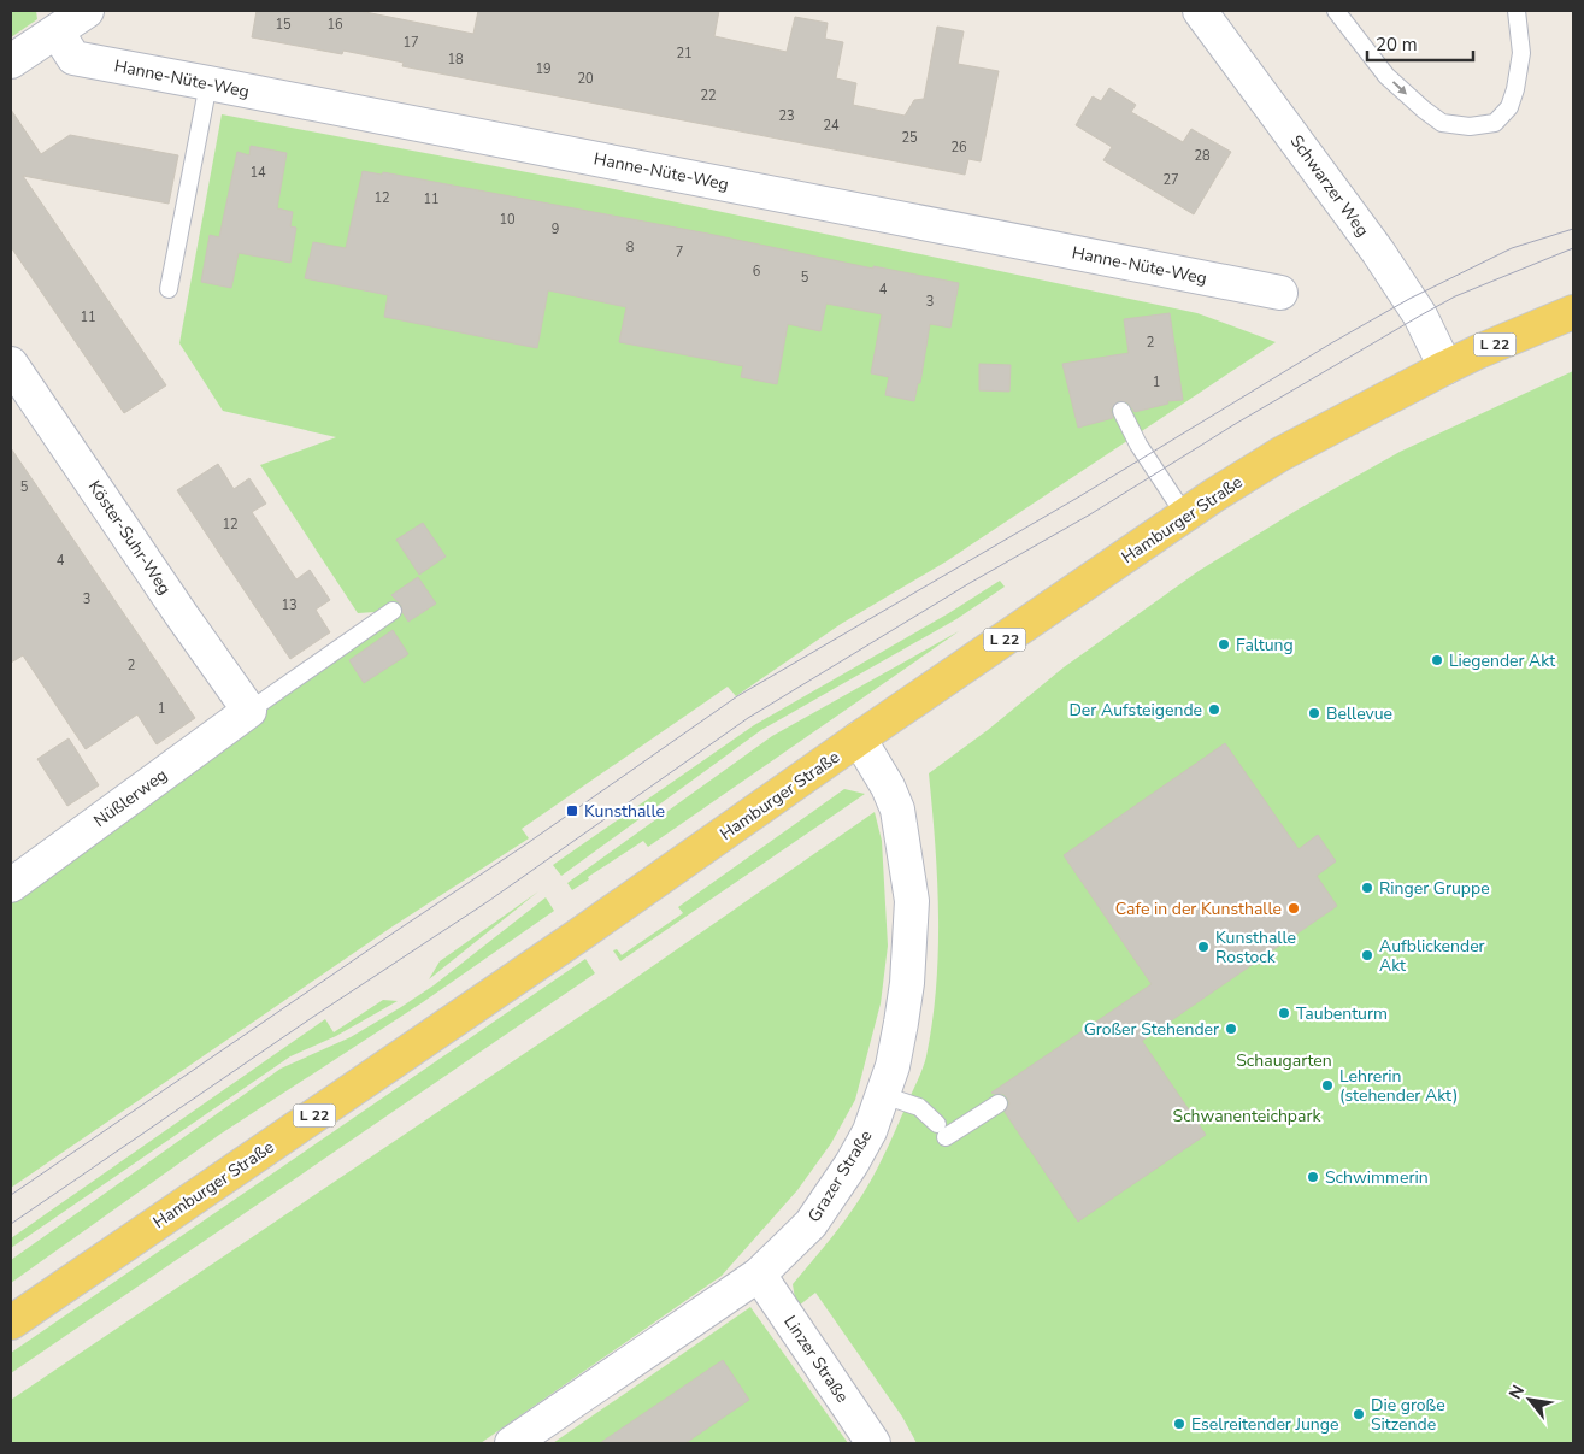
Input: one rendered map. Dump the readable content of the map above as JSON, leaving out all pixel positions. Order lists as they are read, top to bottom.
{
  "streets": {
    "main road": ["L 22", "Hamburger Straße"],
    "street": [
      "Hanne-Nüte-Weg",
      "Schwarzer Weg",
      "Köster-Suhr-Weg",
      "Nüßlerweg",
      "Grazer Straße",
      "Linzer Straße"
    ]
  },
  "crossings": [
    ["Schwarzer Weg", "Hamburger Straße"],
    ["Hamburger Straße", "Grazer Straße"],
    ["Köster-Suhr-Weg", "Nüßlerweg"],
    ["Grazer Straße", "Linzer Straße"]
  ],
  "parks": ["Schaugarten", "Schwanenteichpark"],
  "places": {
    "other": [
      "Faltung",
      "Liegender Akt",
      "Der Aufsteigende",
      "Bellevue",
      "Ringer Gruppe",
      "Cafe in der Kunsthalle",
      "Kunsthalle Rostock",
      "Aufblickender Akt",
      "Taubenturm",
      "Großer Stehender",
      "Lehrerin (stehender Akt)",
      "Schwimmerin",
      "Die große Sitzende",
      "Eselreitender Junge"
    ],
    "transit": ["Kunsthalle"]
  },
  "house_numbers": [
    "15",
    "16",
    "17",
    "21",
    "18",
    "19",
    "20",
    "22",
    "23",
    "24",
    "25",
    "26",
    "28",
    "14",
    "27",
    "12",
    "11",
    "10",
    "9",
    "8",
    "7",
    "6",
    "5",
    "4",
    "3",
    "11",
    "2",
    "1",
    "5",
    "12",
    "4",
    "3",
    "13",
    "2",
    "1"
  ],
  "scale_bar": "20 m",
  "north": "top left"
}
